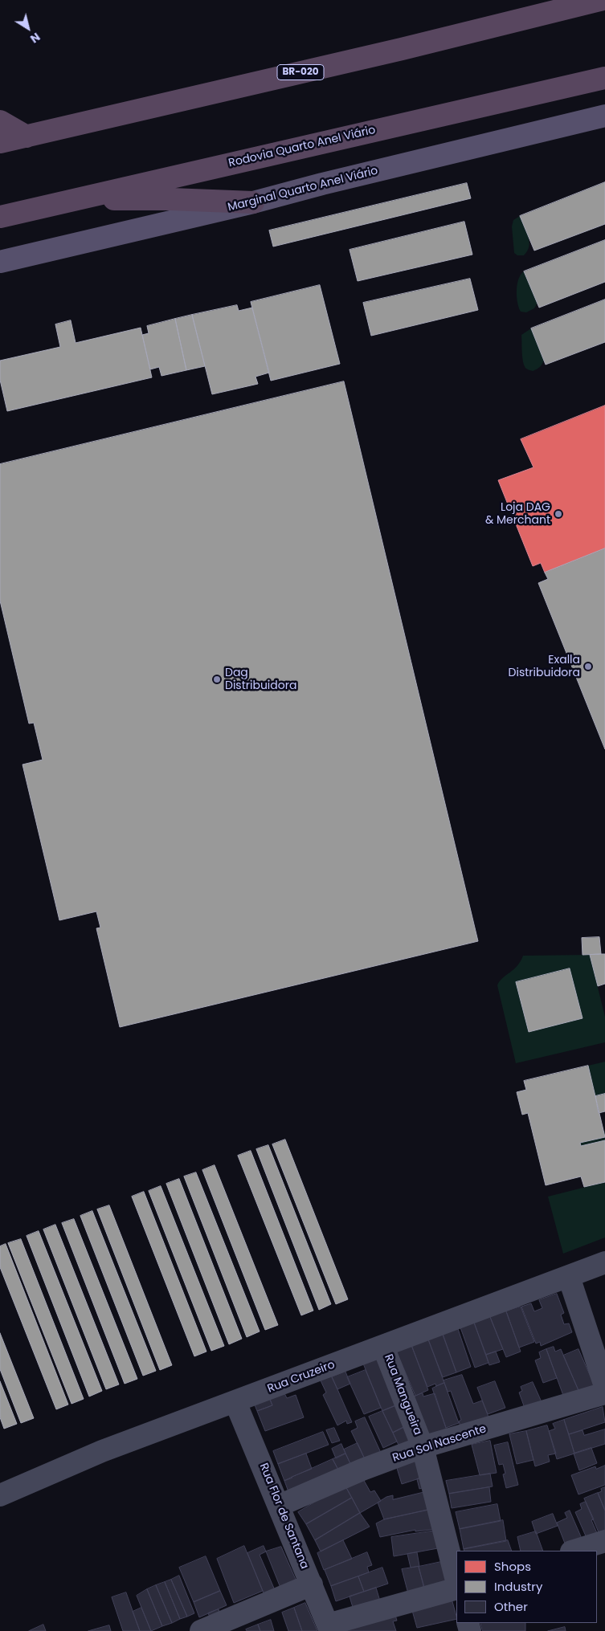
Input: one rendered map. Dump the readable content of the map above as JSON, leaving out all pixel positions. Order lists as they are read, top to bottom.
{
  "streets": {
    "highway": ["BR-020", "Rodovia Quarto Anel Viário"],
    "main road": ["Marginal Quarto Anel Viário"],
    "street": [
      "Rua Cruzeiro",
      "Rua Mangueira",
      "Rua Sol Nascente",
      "Rua Flor de Santana"
    ]
  },
  "crossings": [
    ["Rua Cruzeiro", "Rua Mangueira"],
    ["Rua Cruzeiro", "Rua Flor de Santana"],
    ["Rua Mangueira", "Rua Sol Nascente"],
    ["Rua Sol Nascente", "Rua Flor de Santana"]
  ],
  "places": ["Loja DAG & Merchant", "Exalla Distribuidora", "Dag Distribuidora"],
  "legend": ["Shops", "Industry", "Other"],
  "north": "bottom right"
}
